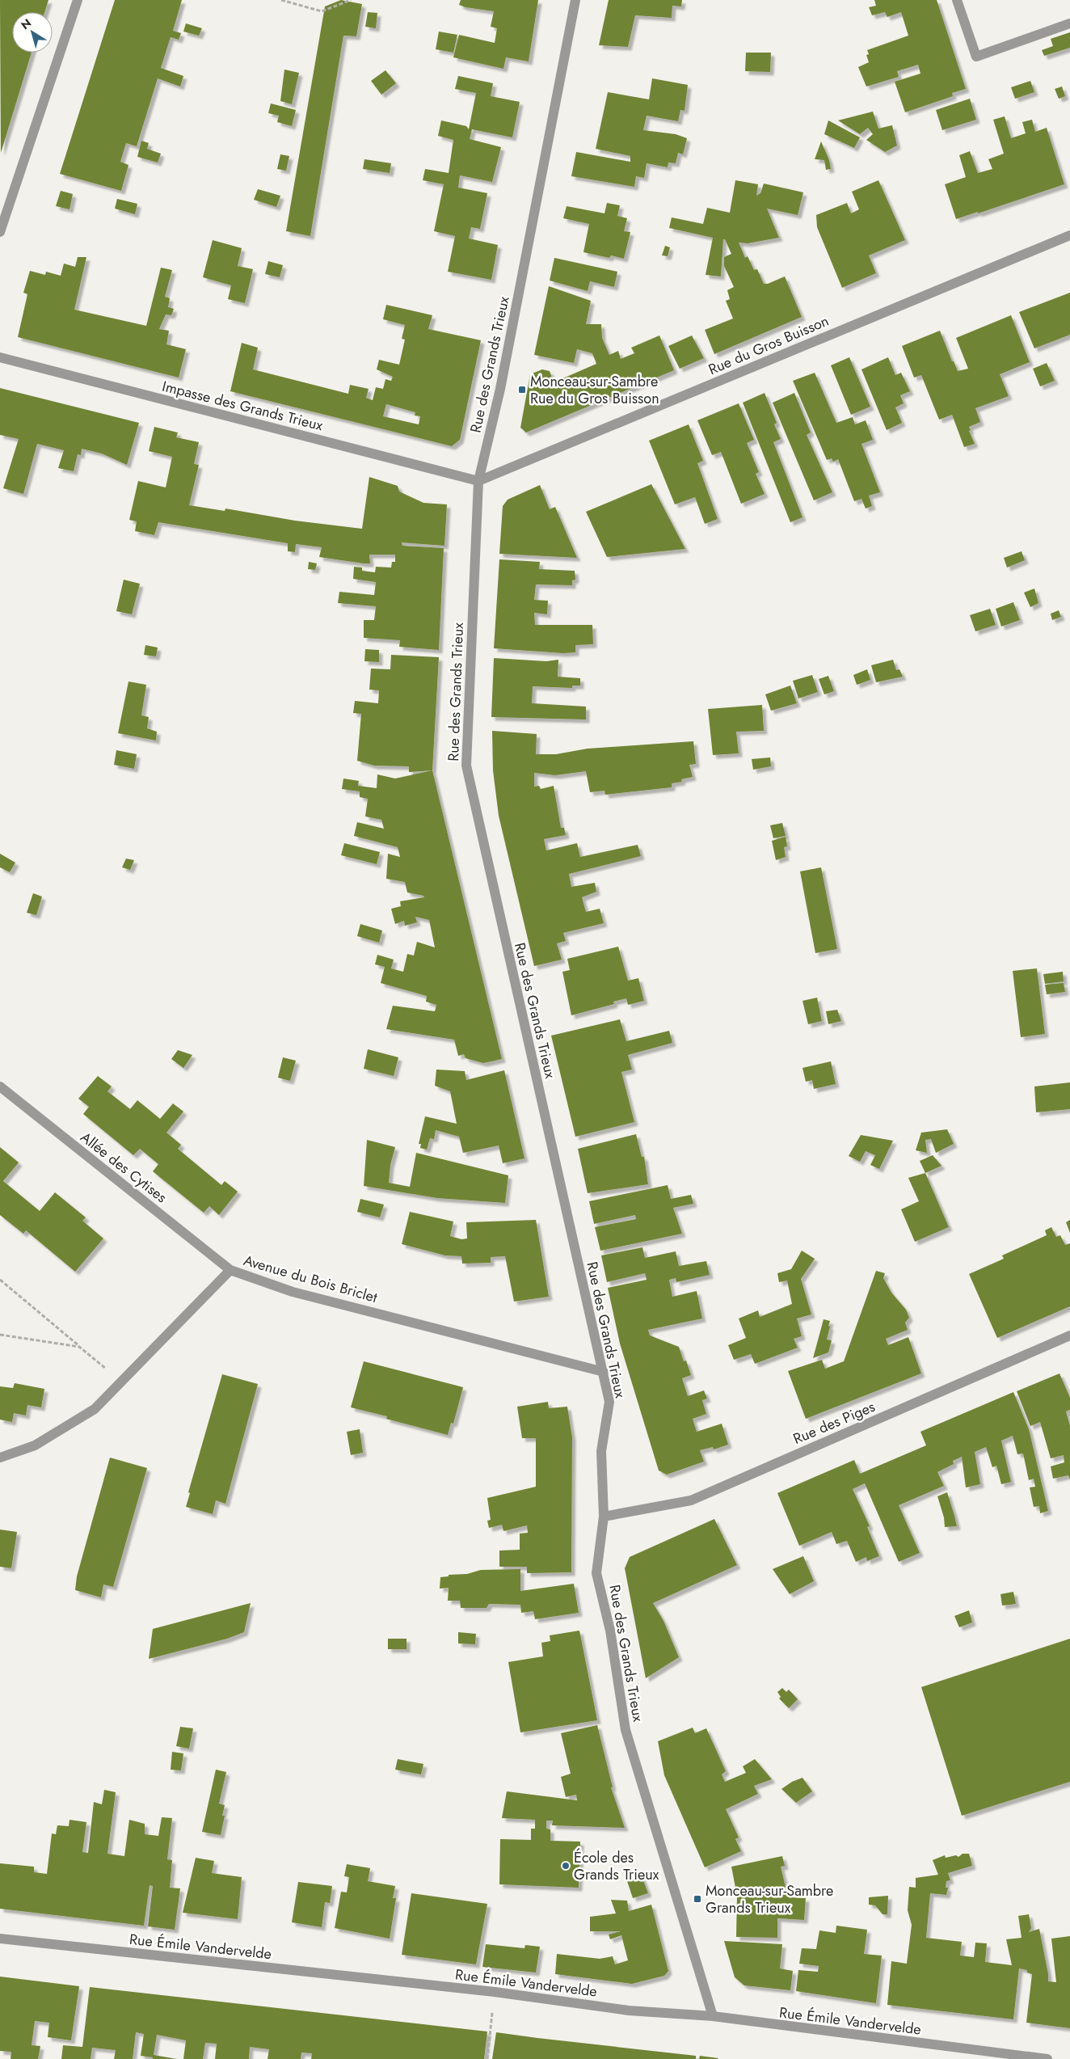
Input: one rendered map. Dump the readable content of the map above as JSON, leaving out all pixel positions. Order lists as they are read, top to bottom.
{
  "streets": {
    "street": [
      "Rue du Gros Buisson",
      "Rue des Grands Trieux",
      "Impasse des Grands Trieux",
      "Allée des Cytises",
      "Avenue du Bois Briclet",
      "Rue des Piges",
      "Rue Émile Vandervelde"
    ]
  },
  "crossings": [
    ["Rue du Gros Buisson", "Rue des Grands Trieux"],
    ["Rue du Gros Buisson", "Impasse des Grands Trieux"],
    ["Rue des Grands Trieux", "Impasse des Grands Trieux"],
    ["Rue des Grands Trieux", "Avenue du Bois Briclet"],
    ["Rue des Grands Trieux", "Rue des Piges"],
    ["Rue des Grands Trieux", "Rue Émile Vandervelde"],
    ["Allée des Cytises", "Avenue du Bois Briclet"]
  ],
  "places": {
    "transit": ["Monceau-sur-Sambre Rue du Gros Buisson", "Monceau-sur-Sambre Grands Trieux"],
    "other": ["École des Grands Trieux"]
  },
  "north": "top left"
}
